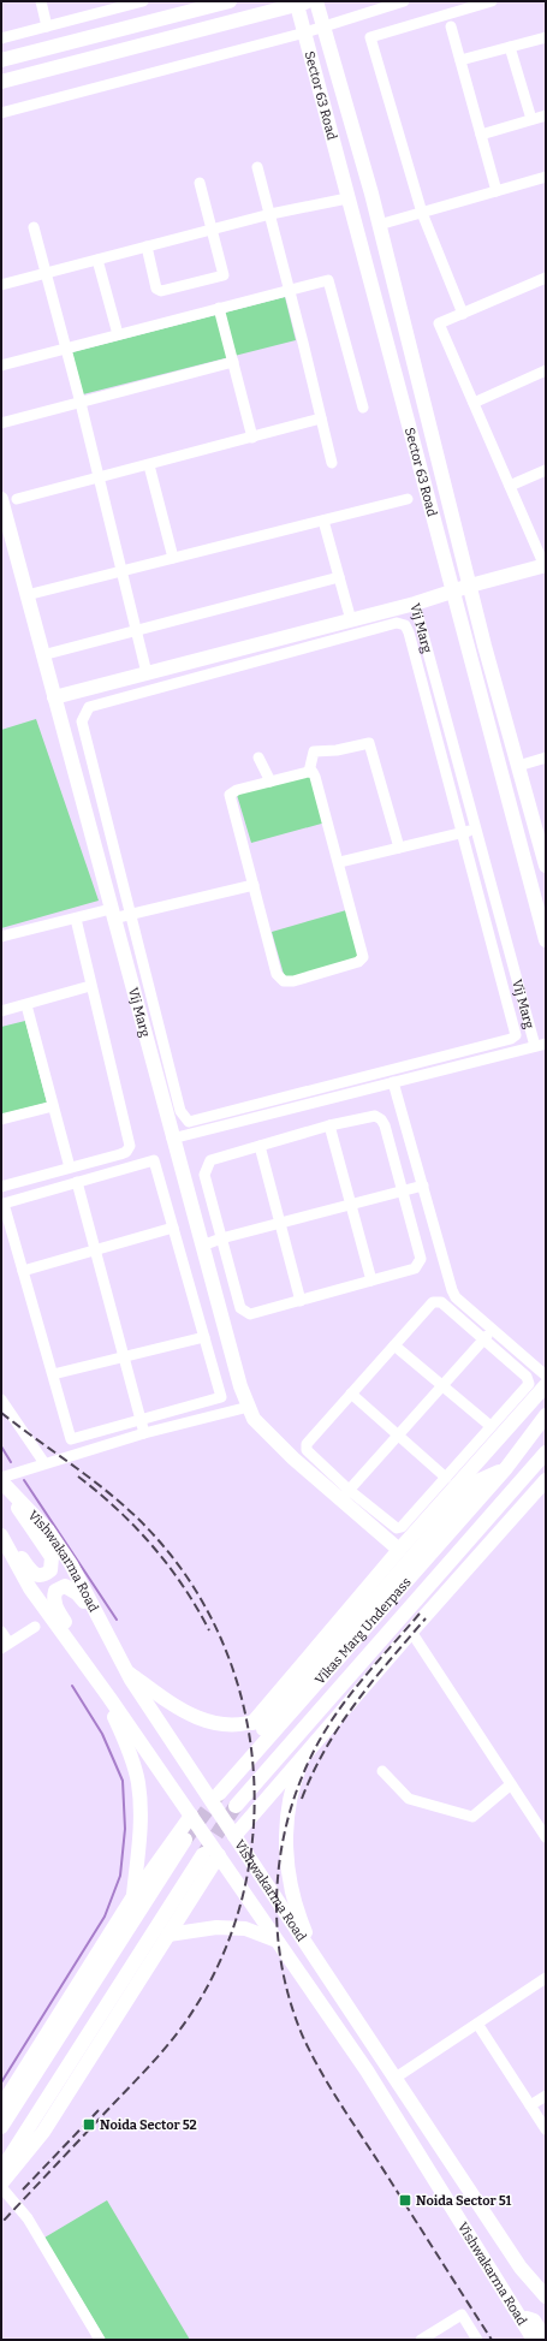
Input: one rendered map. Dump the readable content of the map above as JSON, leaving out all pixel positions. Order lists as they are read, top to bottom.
{
  "streets": {
    "street": [
      "Sector 63 Road",
      "Vij Marg",
      "Vishwakarma Road",
      "Vikas Marg Underpass"
    ]
  },
  "crossings": [
    ["Vishwakarma Road", "Vikas Marg Underpass"]
  ],
  "places": {
    "transit": ["Noida Sector 52", "Noida Sector 51"]
  }
}
